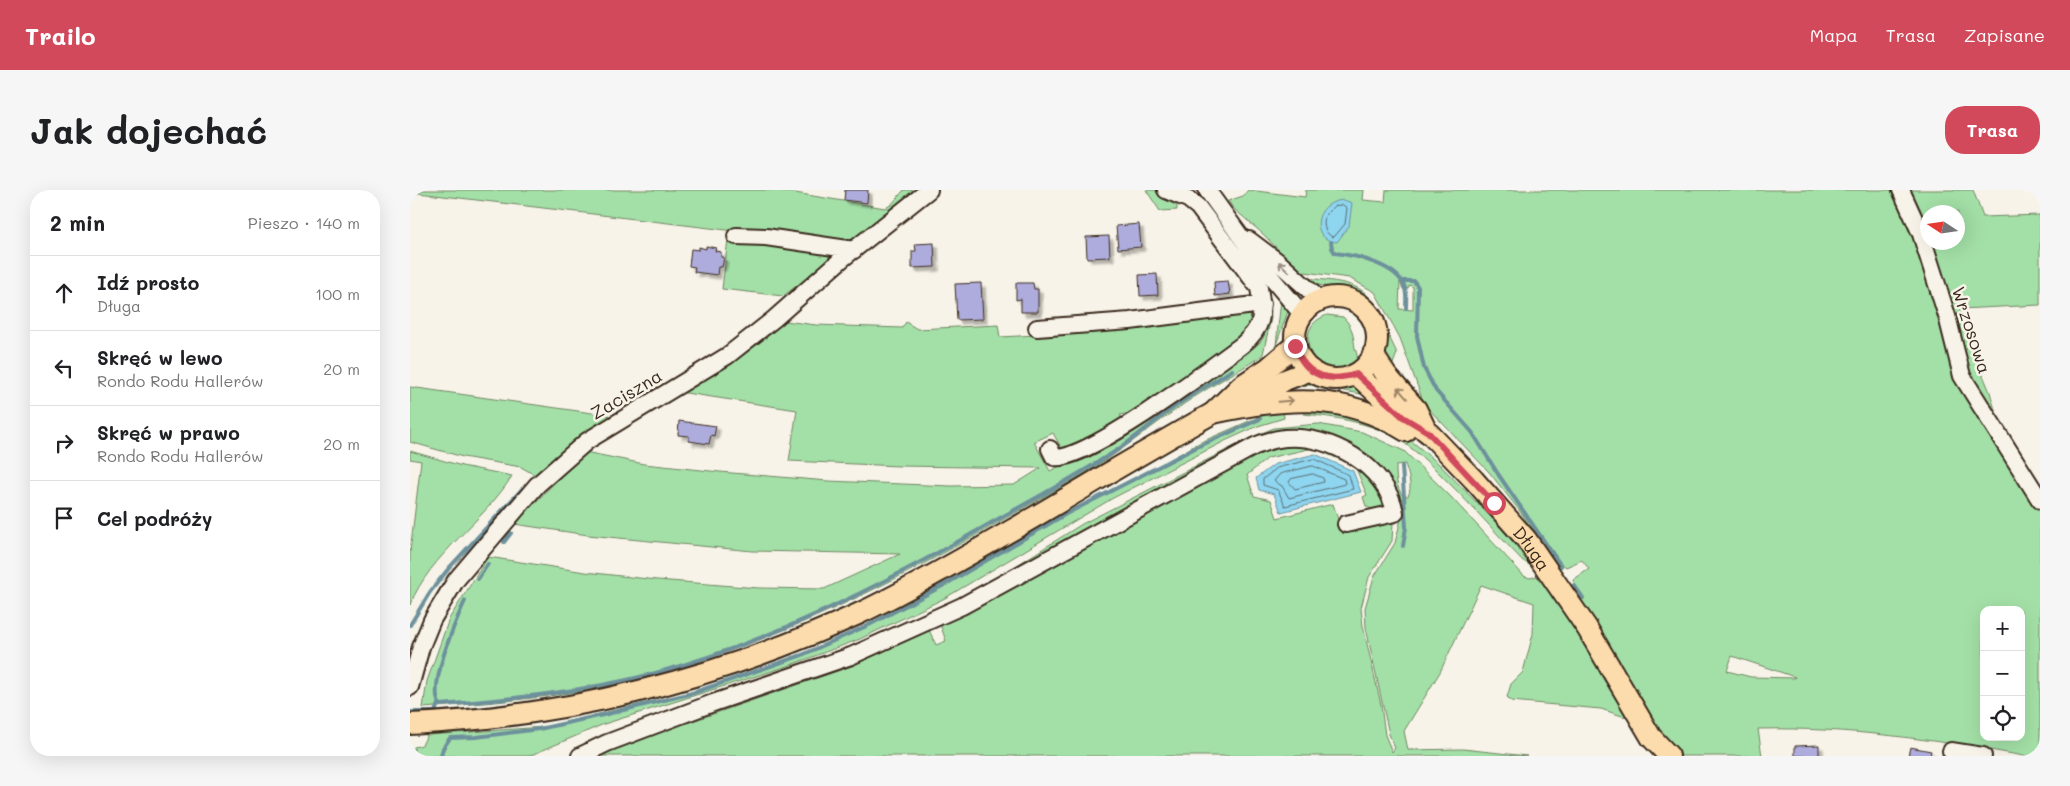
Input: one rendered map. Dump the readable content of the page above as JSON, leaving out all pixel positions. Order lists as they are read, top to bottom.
{
  "streets": {
    "main road": ["Długa"],
    "street": ["Wrzosowa", "Zaciszna"]
  },
  "north": "left",
  "page": {
    "header": "Trailo",
    "nav": ["Mapa", "Trasa", "Zapisane"],
    "buttons": "Trasa",
    "title": "Jak dojechać",
    "heading": ["2 min", "Pieszo · 140 m"],
    "list": [
      ["Idź prosto", "Długa", "100 m"],
      ["Skręć w lewo", "Rondo Rodu Hallerów", "20 m"],
      ["Skręć w prawo", "Rondo Rodu Hallerów", "20 m"],
      "Cel podróży"
    ],
    "map_buttons": ["+", "−"]
  }
}
